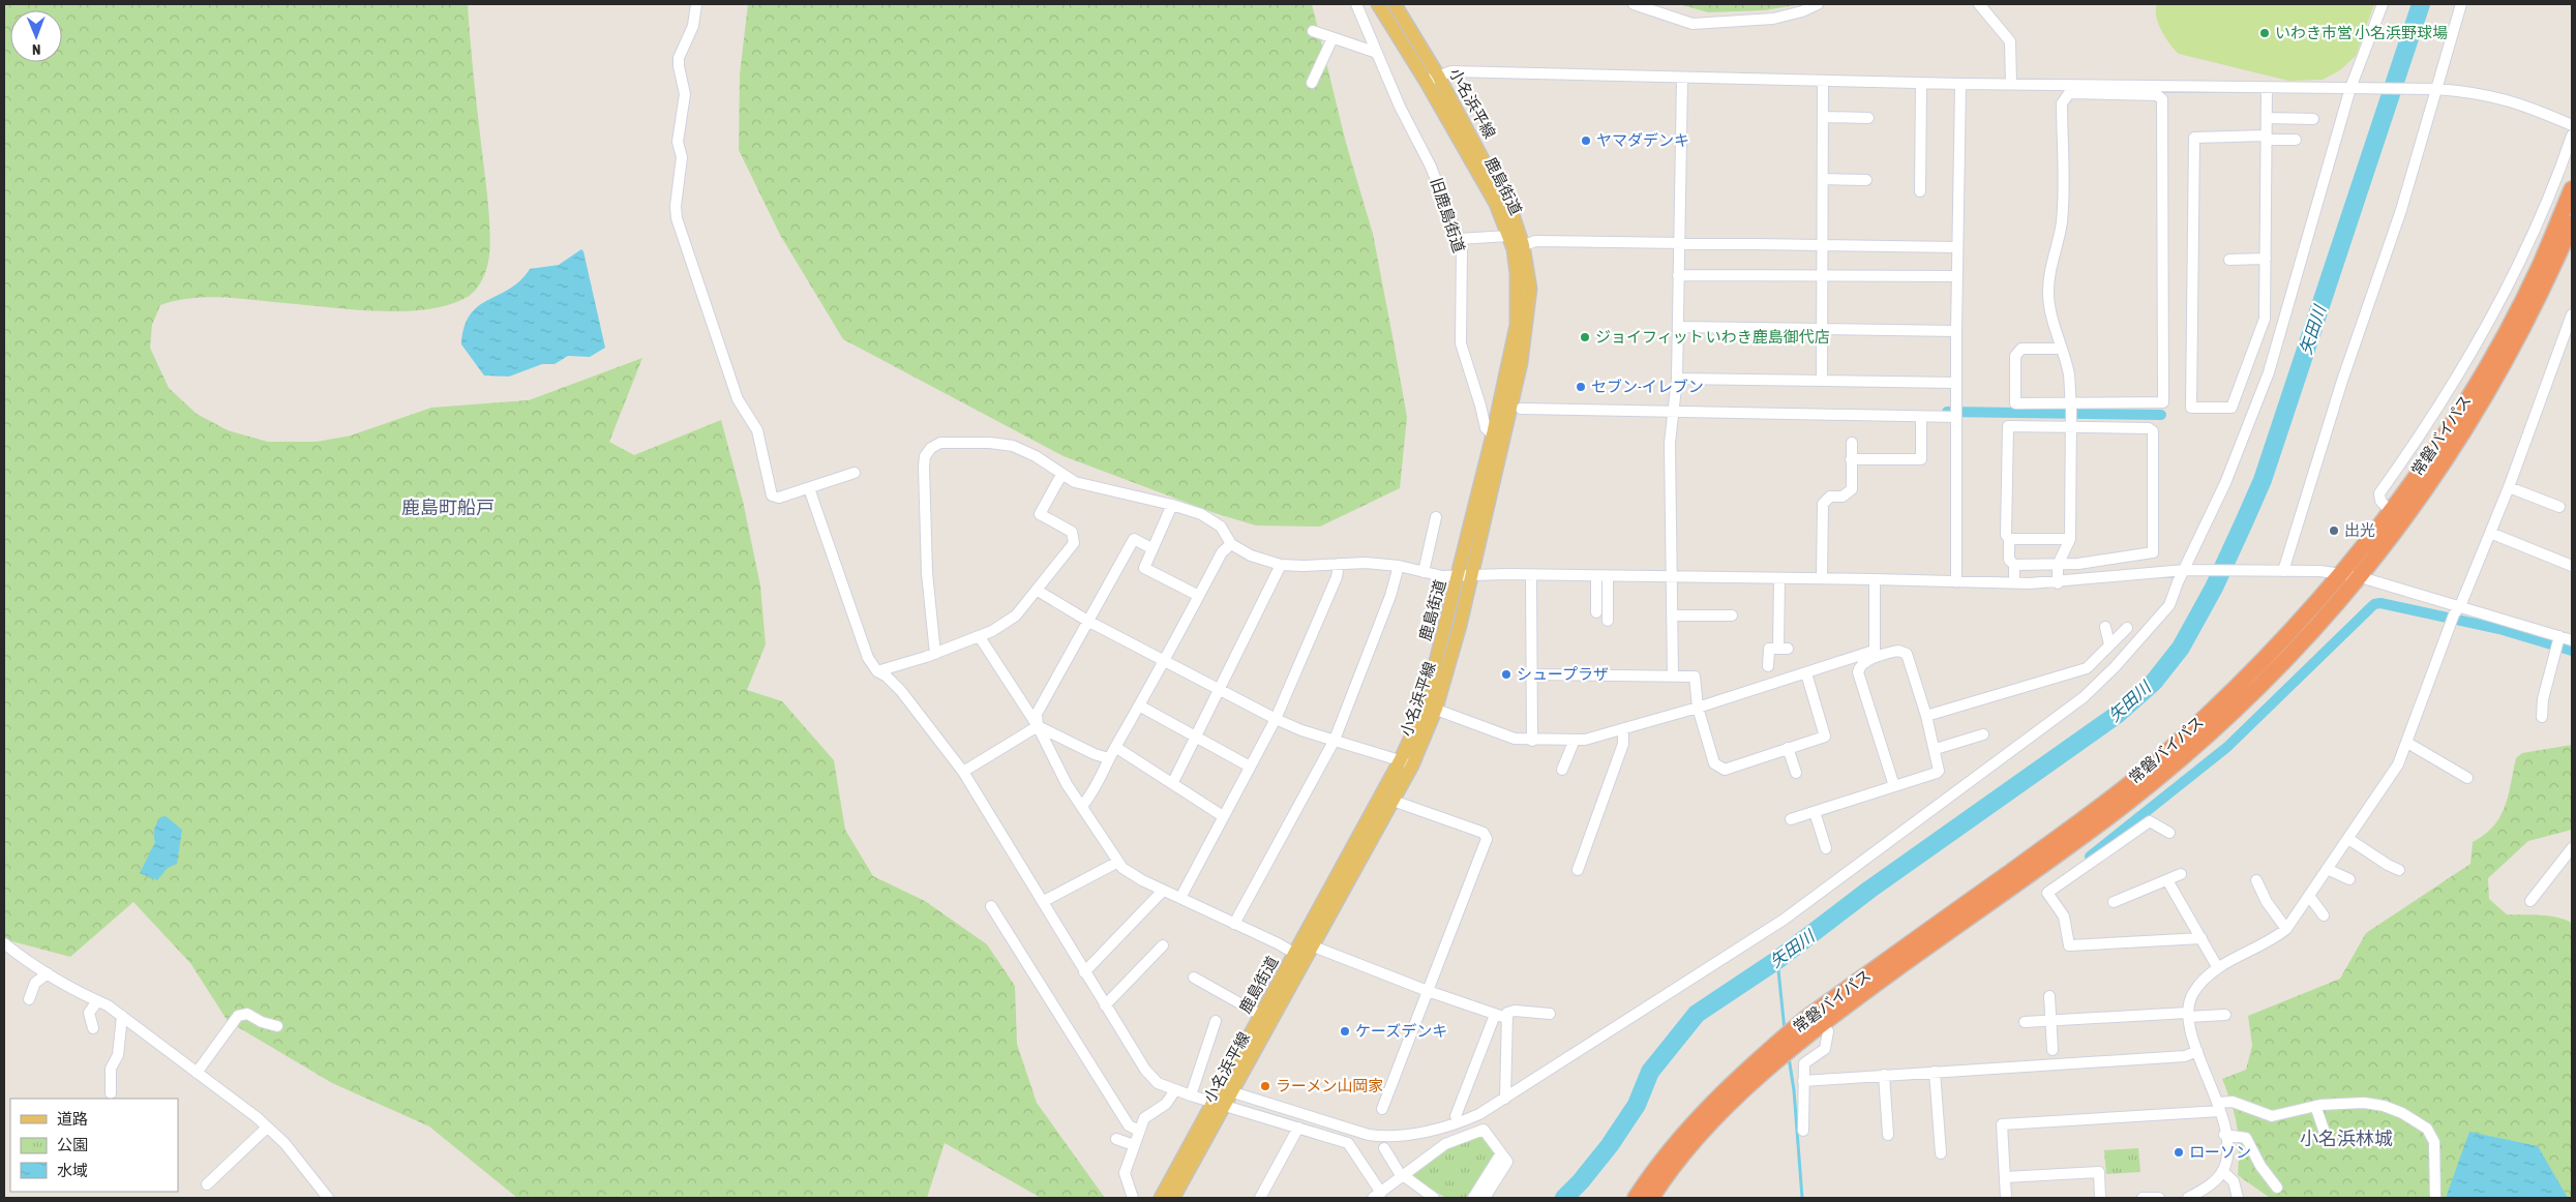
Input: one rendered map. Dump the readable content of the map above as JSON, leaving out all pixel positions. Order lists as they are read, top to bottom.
{
  "streets": {
    "highway": ["常磐バイパス"],
    "main road": ["小名浜平線", "鹿島街道"],
    "street": ["旧鹿島街道"]
  },
  "crossings": [
    ["小名浜平線", "鹿島街道"],
    ["鹿島街道", "旧鹿島街道"]
  ],
  "districts": ["鹿島町船戸", "小名浜林城"],
  "water": ["矢田川"],
  "places": [
    "いわき市営 小名浜野球場",
    "ヤマダデンキ",
    "ジョイフィット いわき鹿島御代店",
    "セブン-イレブン",
    "出光",
    "シュープラザ",
    "ケーズデンキ",
    "ラーメン山岡家",
    "ローソン"
  ],
  "legend": ["道路", "公園", "水域"],
  "north": "bottom"
}
